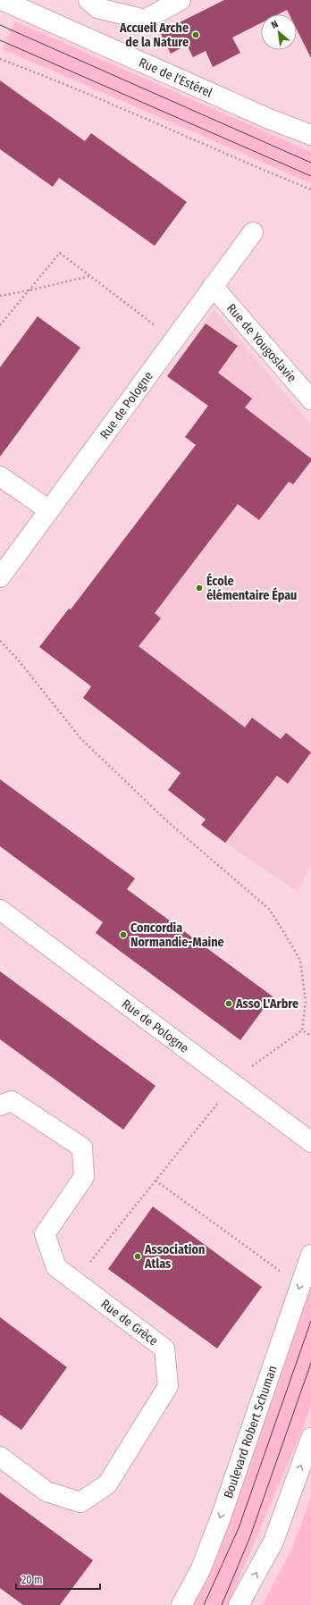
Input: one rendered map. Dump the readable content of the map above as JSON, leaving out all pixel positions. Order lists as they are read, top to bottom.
{
  "streets": {
    "street": [
      "Rue de l'Estérel",
      "Rue de Yougoslavie",
      "Rue de Pologne",
      "Rue de Grèce",
      "Boulevard Robert Schuman"
    ]
  },
  "crossings": [
    ["Rue de Yougoslavie", "Rue de Pologne"]
  ],
  "places": [
    "Accueil Arche de la Nature",
    "École élémentaire Épau",
    "Concordia Normandie-Maine",
    "Asso L'Arbre",
    "Association Atlas"
  ],
  "scale_bar": "20 m",
  "north": "top left"
}
